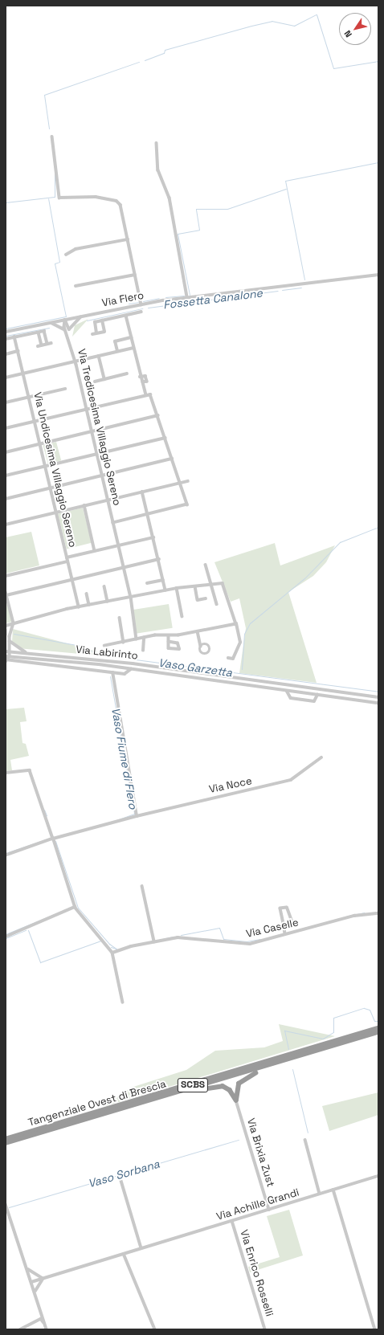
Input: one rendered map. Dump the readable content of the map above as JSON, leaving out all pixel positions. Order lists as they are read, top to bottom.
{
  "streets": {
    "highway": ["SCBS", "Tangenziale Ovest di Brescia"],
    "street": [
      "Via Flero",
      "Via Tredicesima Villaggio Sereno",
      "Via Undicesima Villaggio Sereno",
      "Via Labirinto",
      "Via Noce",
      "Via Caselle",
      "Via Brixia Zust",
      "Via Achille Grandi",
      "Via Enrico Rosselli"
    ]
  },
  "crossings": [
    ["Via Flero", "Via Tredicesima Villaggio Sereno"],
    ["Via Brixia Zust", "Via Achille Grandi"],
    ["Via Achille Grandi", "Via Enrico Rosselli"]
  ],
  "water": [
    "Fossetta Canalone",
    "Vaso Garzetta",
    "Vaso Fiume di Flero",
    "Vaso Sorbana"
  ],
  "north": "bottom left"
}
